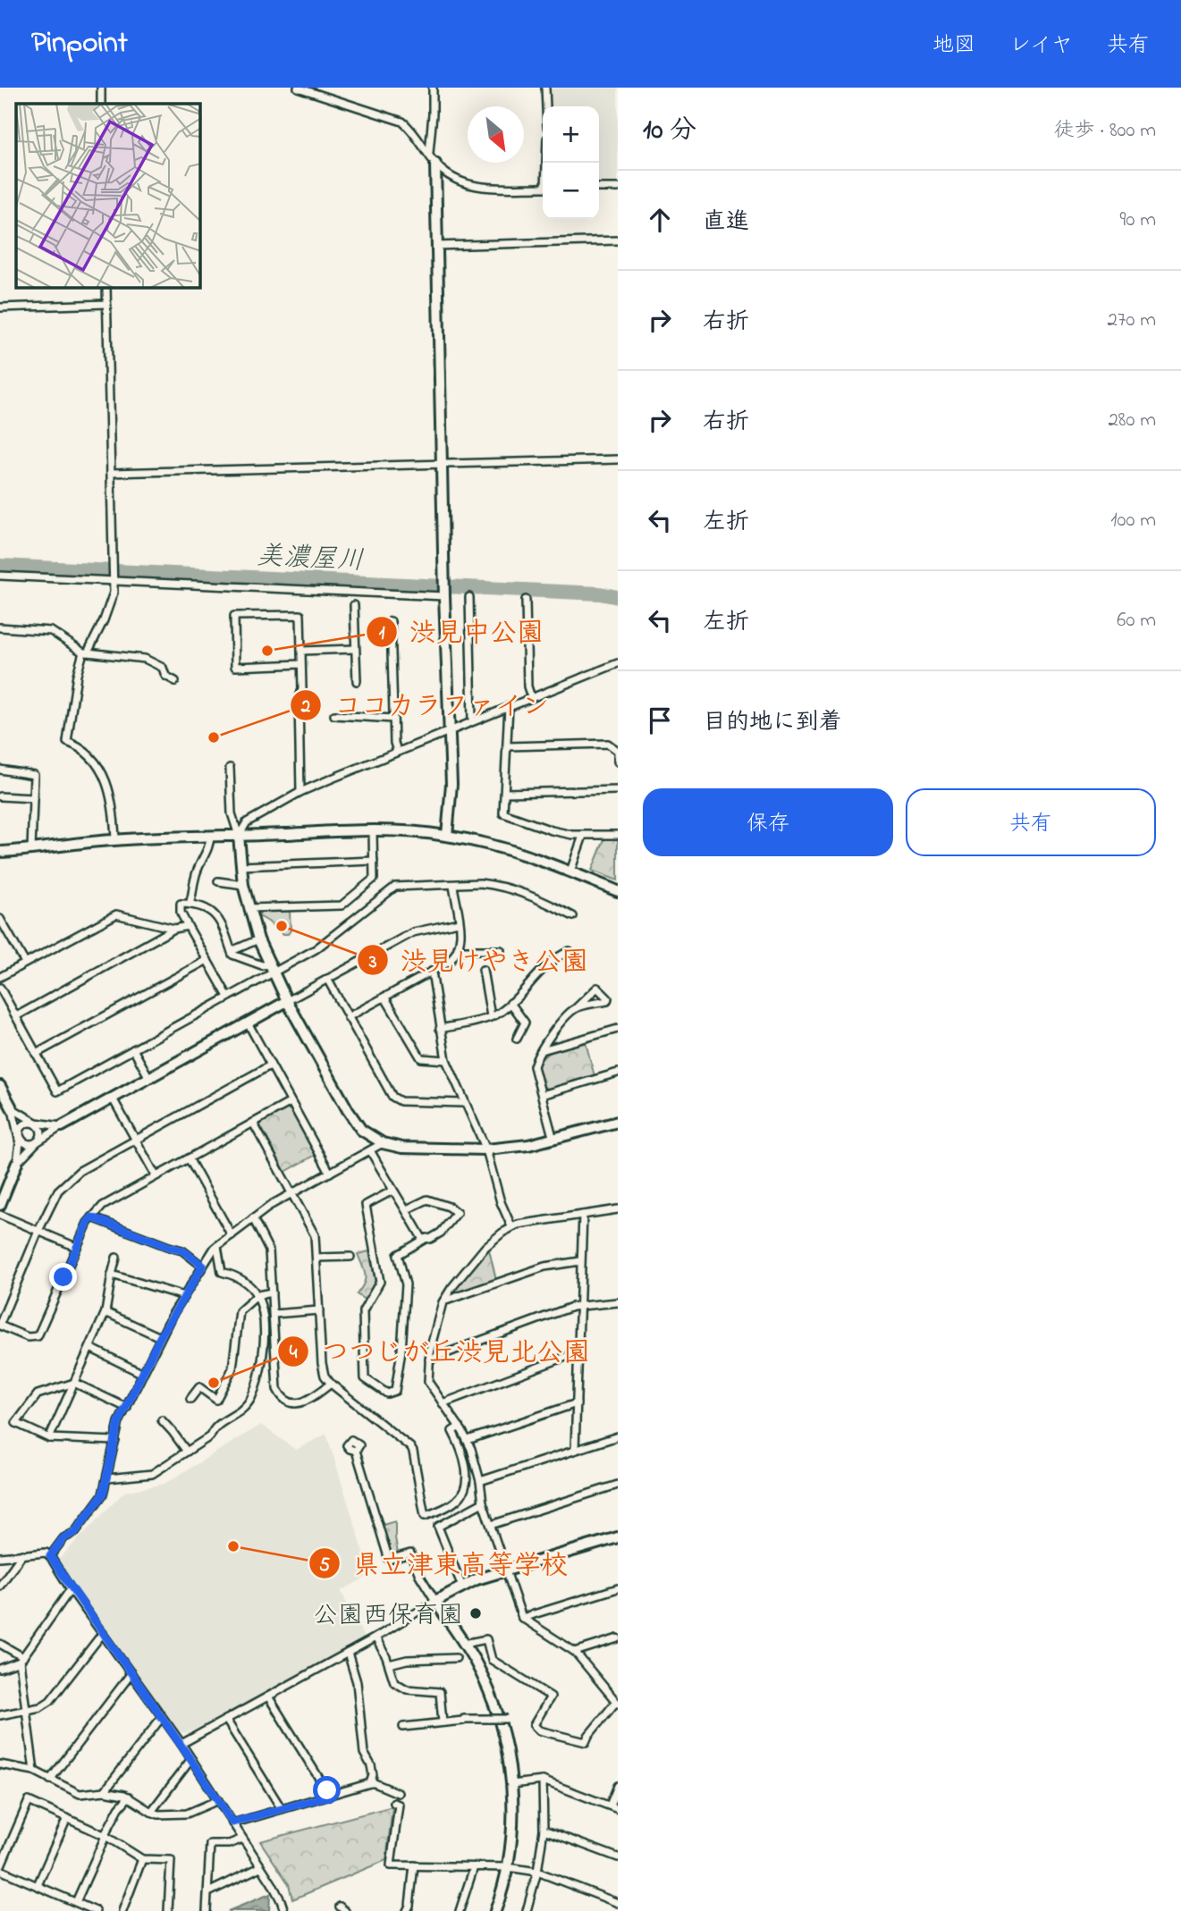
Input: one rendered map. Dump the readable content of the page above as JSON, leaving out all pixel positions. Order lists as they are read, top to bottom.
{
  "water": ["美濃屋川"],
  "places": [
    "渋見中公園",
    "ココカラファイン",
    "渋見けやき公園",
    "つつじが丘渋見北公園",
    "県立津東高等学校",
    "公園西保育園"
  ],
  "north": "bottom right",
  "page": {
    "header": "Pinpoint",
    "nav": ["地図", "レイヤ", "共有"],
    "heading": ["10 分", "徒歩 · 800 m"],
    "map_buttons": ["+", "−"],
    "list": [
      ["直進", "90 m"],
      ["右折", "270 m"],
      ["右折", "280 m"],
      ["左折", "100 m"],
      ["左折", "60 m"],
      "目的地に到着"
    ],
    "buttons": ["保存", "共有"]
  }
}
